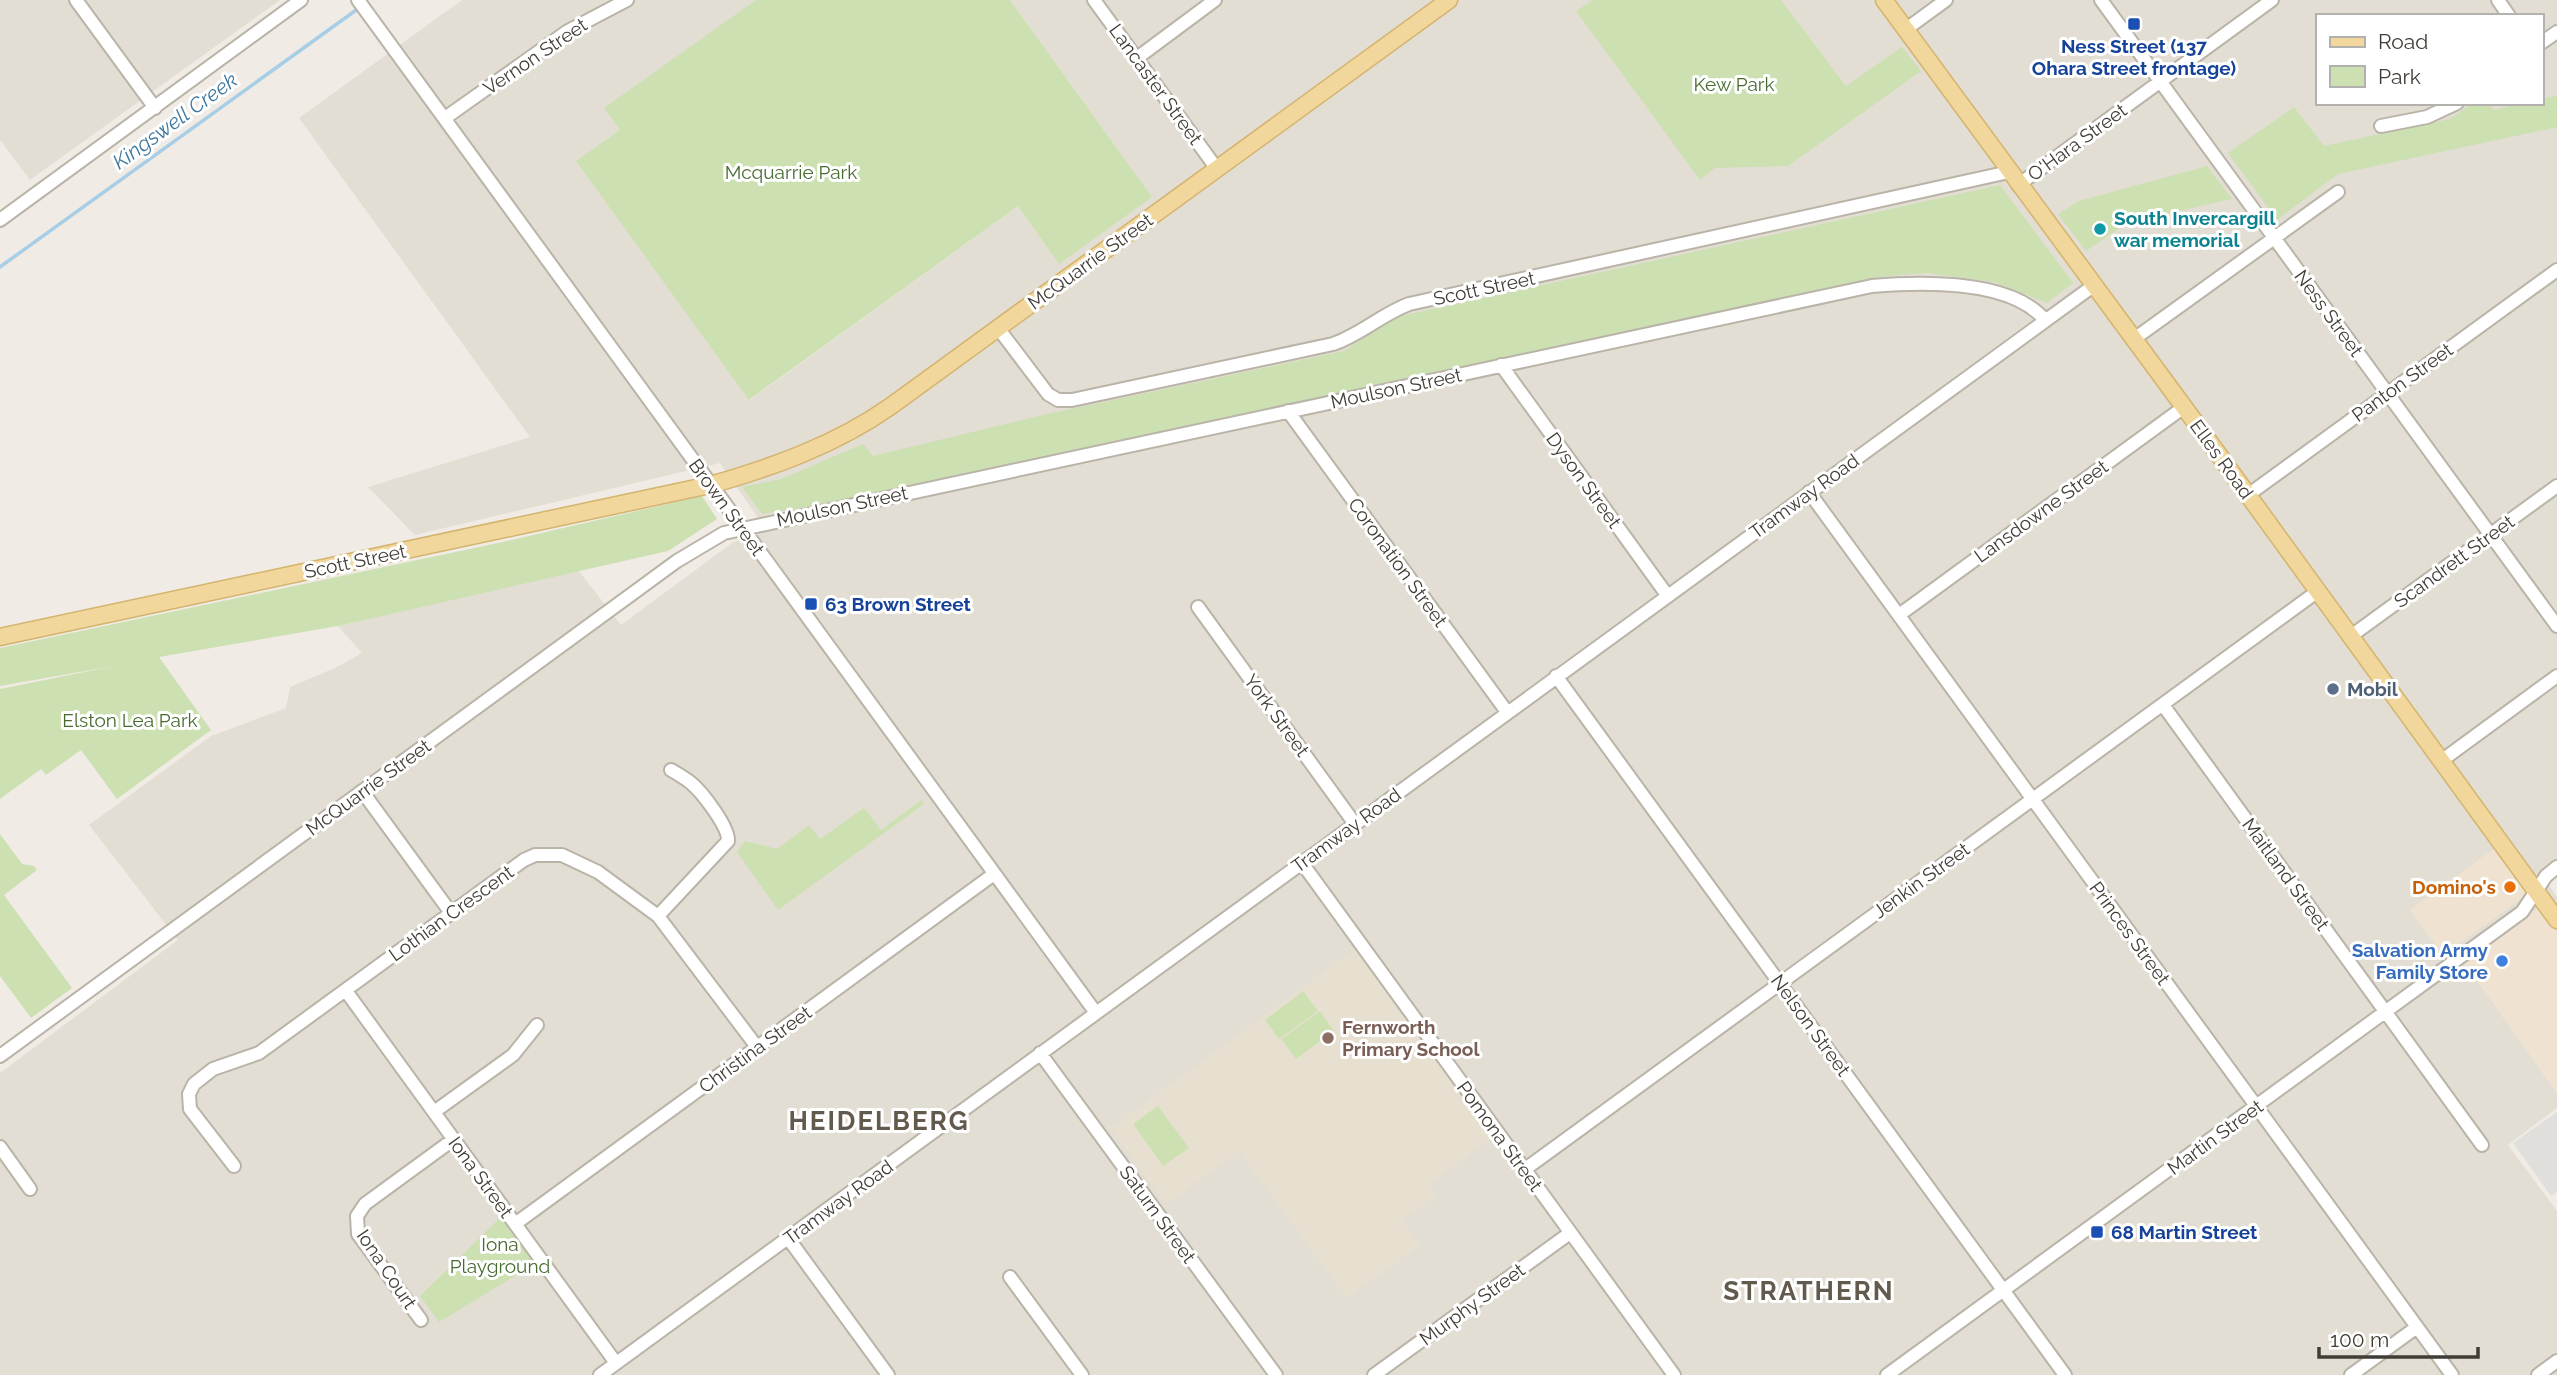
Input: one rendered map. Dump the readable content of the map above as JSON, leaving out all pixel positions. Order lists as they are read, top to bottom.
{
  "streets": {
    "main road": ["McQuarrie Street", "Scott Street", "Elles Road"],
    "street": [
      "Vernon Street",
      "Lancaster Street",
      "O'Hara Street",
      "Ness Street",
      "Panton Street",
      "Moulson Street",
      "Dyson Street",
      "Tramway Road",
      "Brown Street",
      "Lansdowne Street",
      "Scandrett Street",
      "Coronation Street",
      "York Street",
      "Maitland Street",
      "Jenkin Street",
      "Lothian Crescent",
      "Princes Street",
      "Nelson Street",
      "Christina Street",
      "Pomona Street",
      "Martin Street",
      "Iona Street",
      "Saturn Street",
      "Iona Court",
      "Murphy Street"
    ]
  },
  "crossings": [
    ["Vernon Street", "Brown Street"],
    ["Lancaster Street", "McQuarrie Street"],
    ["O'Hara Street", "Scott Street"],
    ["O'Hara Street", "Ness Street"],
    ["O'Hara Street", "Elles Road"],
    ["McQuarrie Street", "Scott Street"],
    ["McQuarrie Street", "Moulson Street"],
    ["McQuarrie Street", "Brown Street"],
    ["Scott Street", "Elles Road"],
    ["Scott Street", "Brown Street"],
    ["Ness Street", "Panton Street"],
    ["Ness Street", "Scandrett Street"],
    ["Panton Street", "Elles Road"],
    ["Moulson Street", "Dyson Street"],
    ["Moulson Street", "Tramway Road"],
    ["Moulson Street", "Brown Street"],
    ["Moulson Street", "Coronation Street"],
    ["Elles Road", "Tramway Road"],
    ["Elles Road", "Lansdowne Street"],
    ["Elles Road", "Scandrett Street"],
    ["Elles Road", "Jenkin Street"],
    ["Elles Road", "Martin Street"],
    ["Dyson Street", "Tramway Road"],
    ["Tramway Road", "Brown Street"],
    ["Tramway Road", "Coronation Street"],
    ["Tramway Road", "York Street"],
    ["Tramway Road", "Princes Street"],
    ["Tramway Road", "Nelson Street"],
    ["Tramway Road", "Pomona Street"],
    ["Tramway Road", "Iona Street"],
    ["Tramway Road", "Saturn Street"],
    ["Brown Street", "Christina Street"],
    ["Lansdowne Street", "Princes Street"],
    ["Maitland Street", "Jenkin Street"],
    ["Maitland Street", "Martin Street"],
    ["Jenkin Street", "Princes Street"],
    ["Jenkin Street", "Nelson Street"],
    ["Jenkin Street", "Pomona Street"],
    ["Lothian Crescent", "Christina Street"],
    ["Lothian Crescent", "Iona Street"],
    ["Princes Street", "Martin Street"],
    ["Nelson Street", "Martin Street"],
    ["Christina Street", "Iona Street"],
    ["Pomona Street", "Murphy Street"],
    ["Iona Street", "Iona Court"]
  ],
  "districts": ["HEIDELBERG", "STRATHERN"],
  "water": ["Kingswell Creek"],
  "parks": [
    "Kew Park",
    "Mcquarrie Park",
    "Elston Lea Park",
    "Iona Playground"
  ],
  "places": {
    "transit": ["Ness Street (137 Ohara Street frontage)", "63 Brown Street", "68 Martin Street"],
    "other": [
      "South Invercargill war memorial",
      "Mobil",
      "Domino's",
      "Salvation Army Family Store",
      "Fernworth Primary School"
    ]
  },
  "legend": ["Road", "Park"],
  "scale_bar": "100 m"
}
